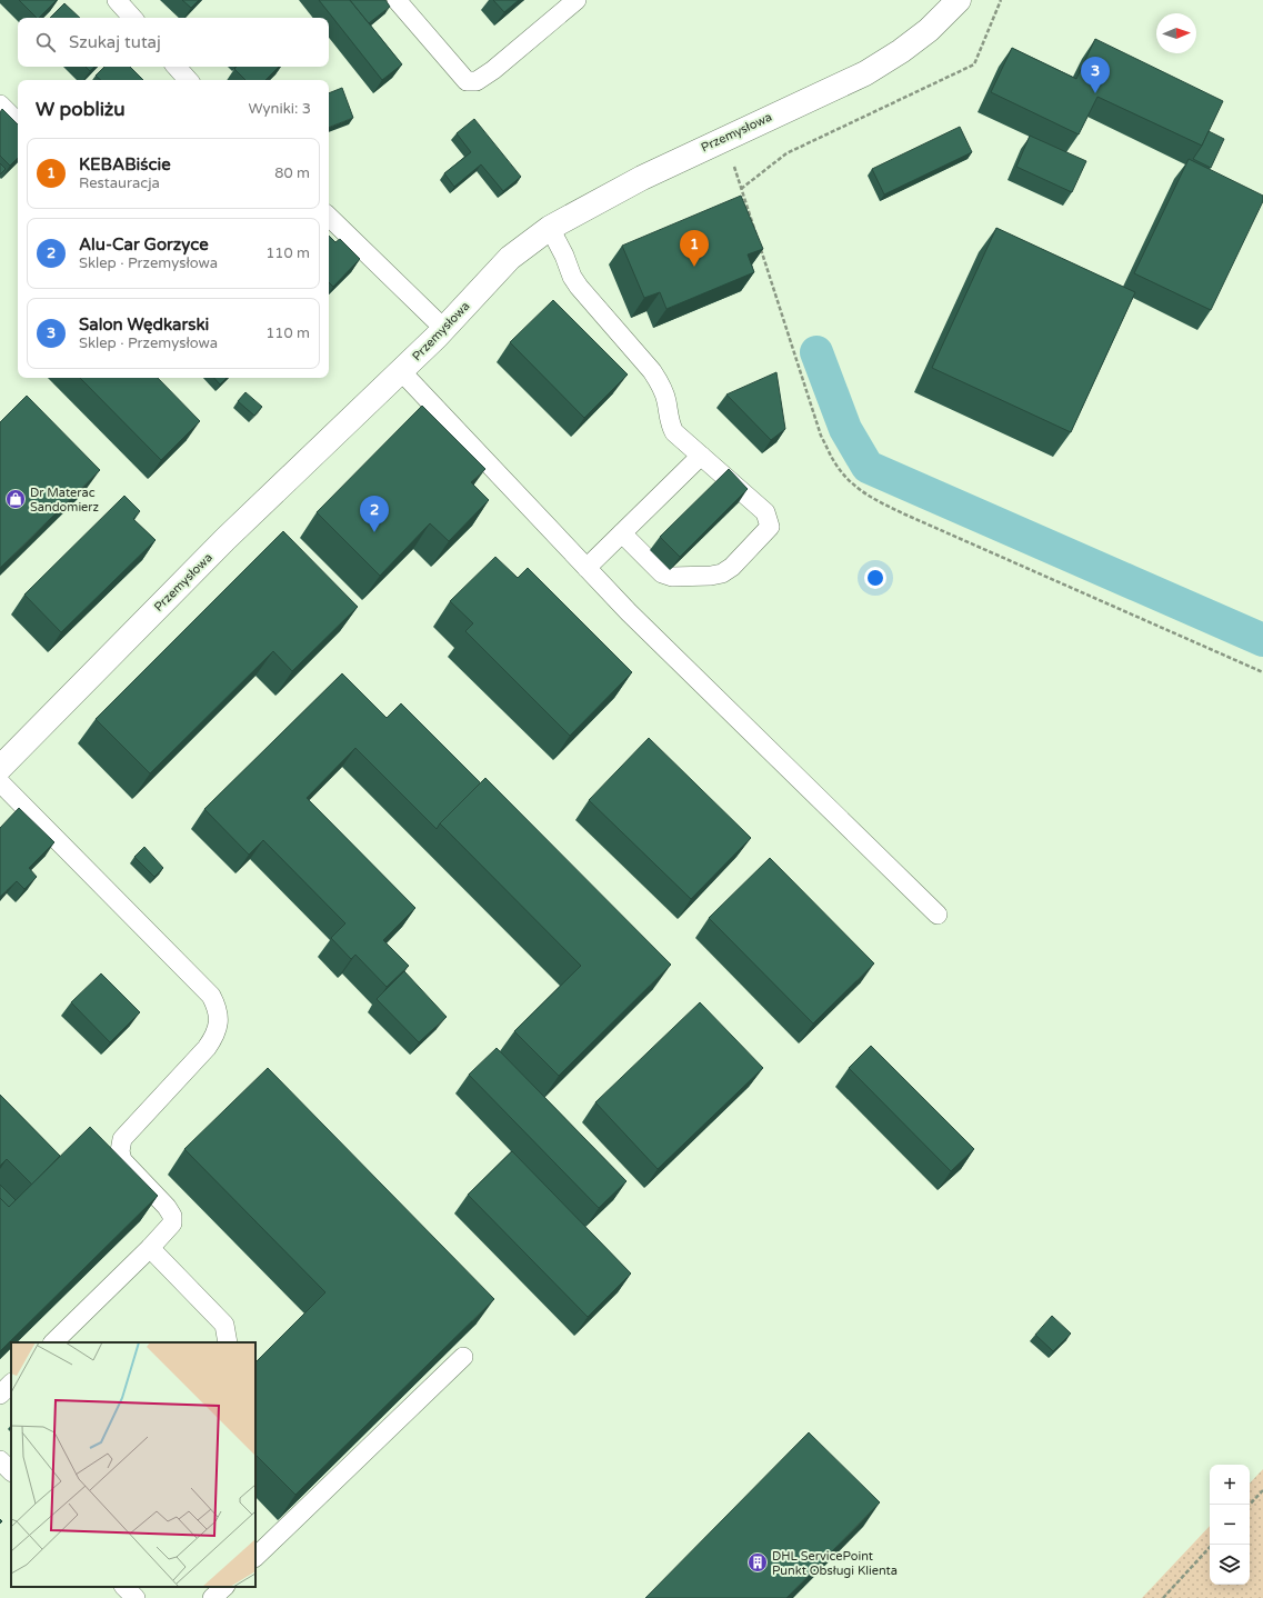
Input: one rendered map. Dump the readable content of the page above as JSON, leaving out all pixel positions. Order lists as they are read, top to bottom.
{
  "streets": {
    "street": ["Przemysłowa"]
  },
  "places": {
    "shop": ["Dr Materac Sandomierz"],
    "building": ["DHL ServicePoint Punkt Obsługi Klienta"]
  },
  "north": "right",
  "page": {
    "search": "Szukaj tutaj",
    "pins": ["3", "1", "2"],
    "heading": ["W pobliżu", "Wyniki: 3"],
    "list": [
      {
        "mark": "1",
        "name": "KEBABiście",
        "note": "Restauracja",
        "value": "80 m"
      },
      {
        "mark": "2",
        "name": "Alu-Car Gorzyce",
        "note": "Sklep · Przemysłowa",
        "value": "110 m"
      },
      {
        "mark": "3",
        "name": "Salon Wędkarski",
        "note": "Sklep · Przemysłowa",
        "value": "110 m"
      }
    ],
    "map_buttons": ["+", "−"]
  }
}
